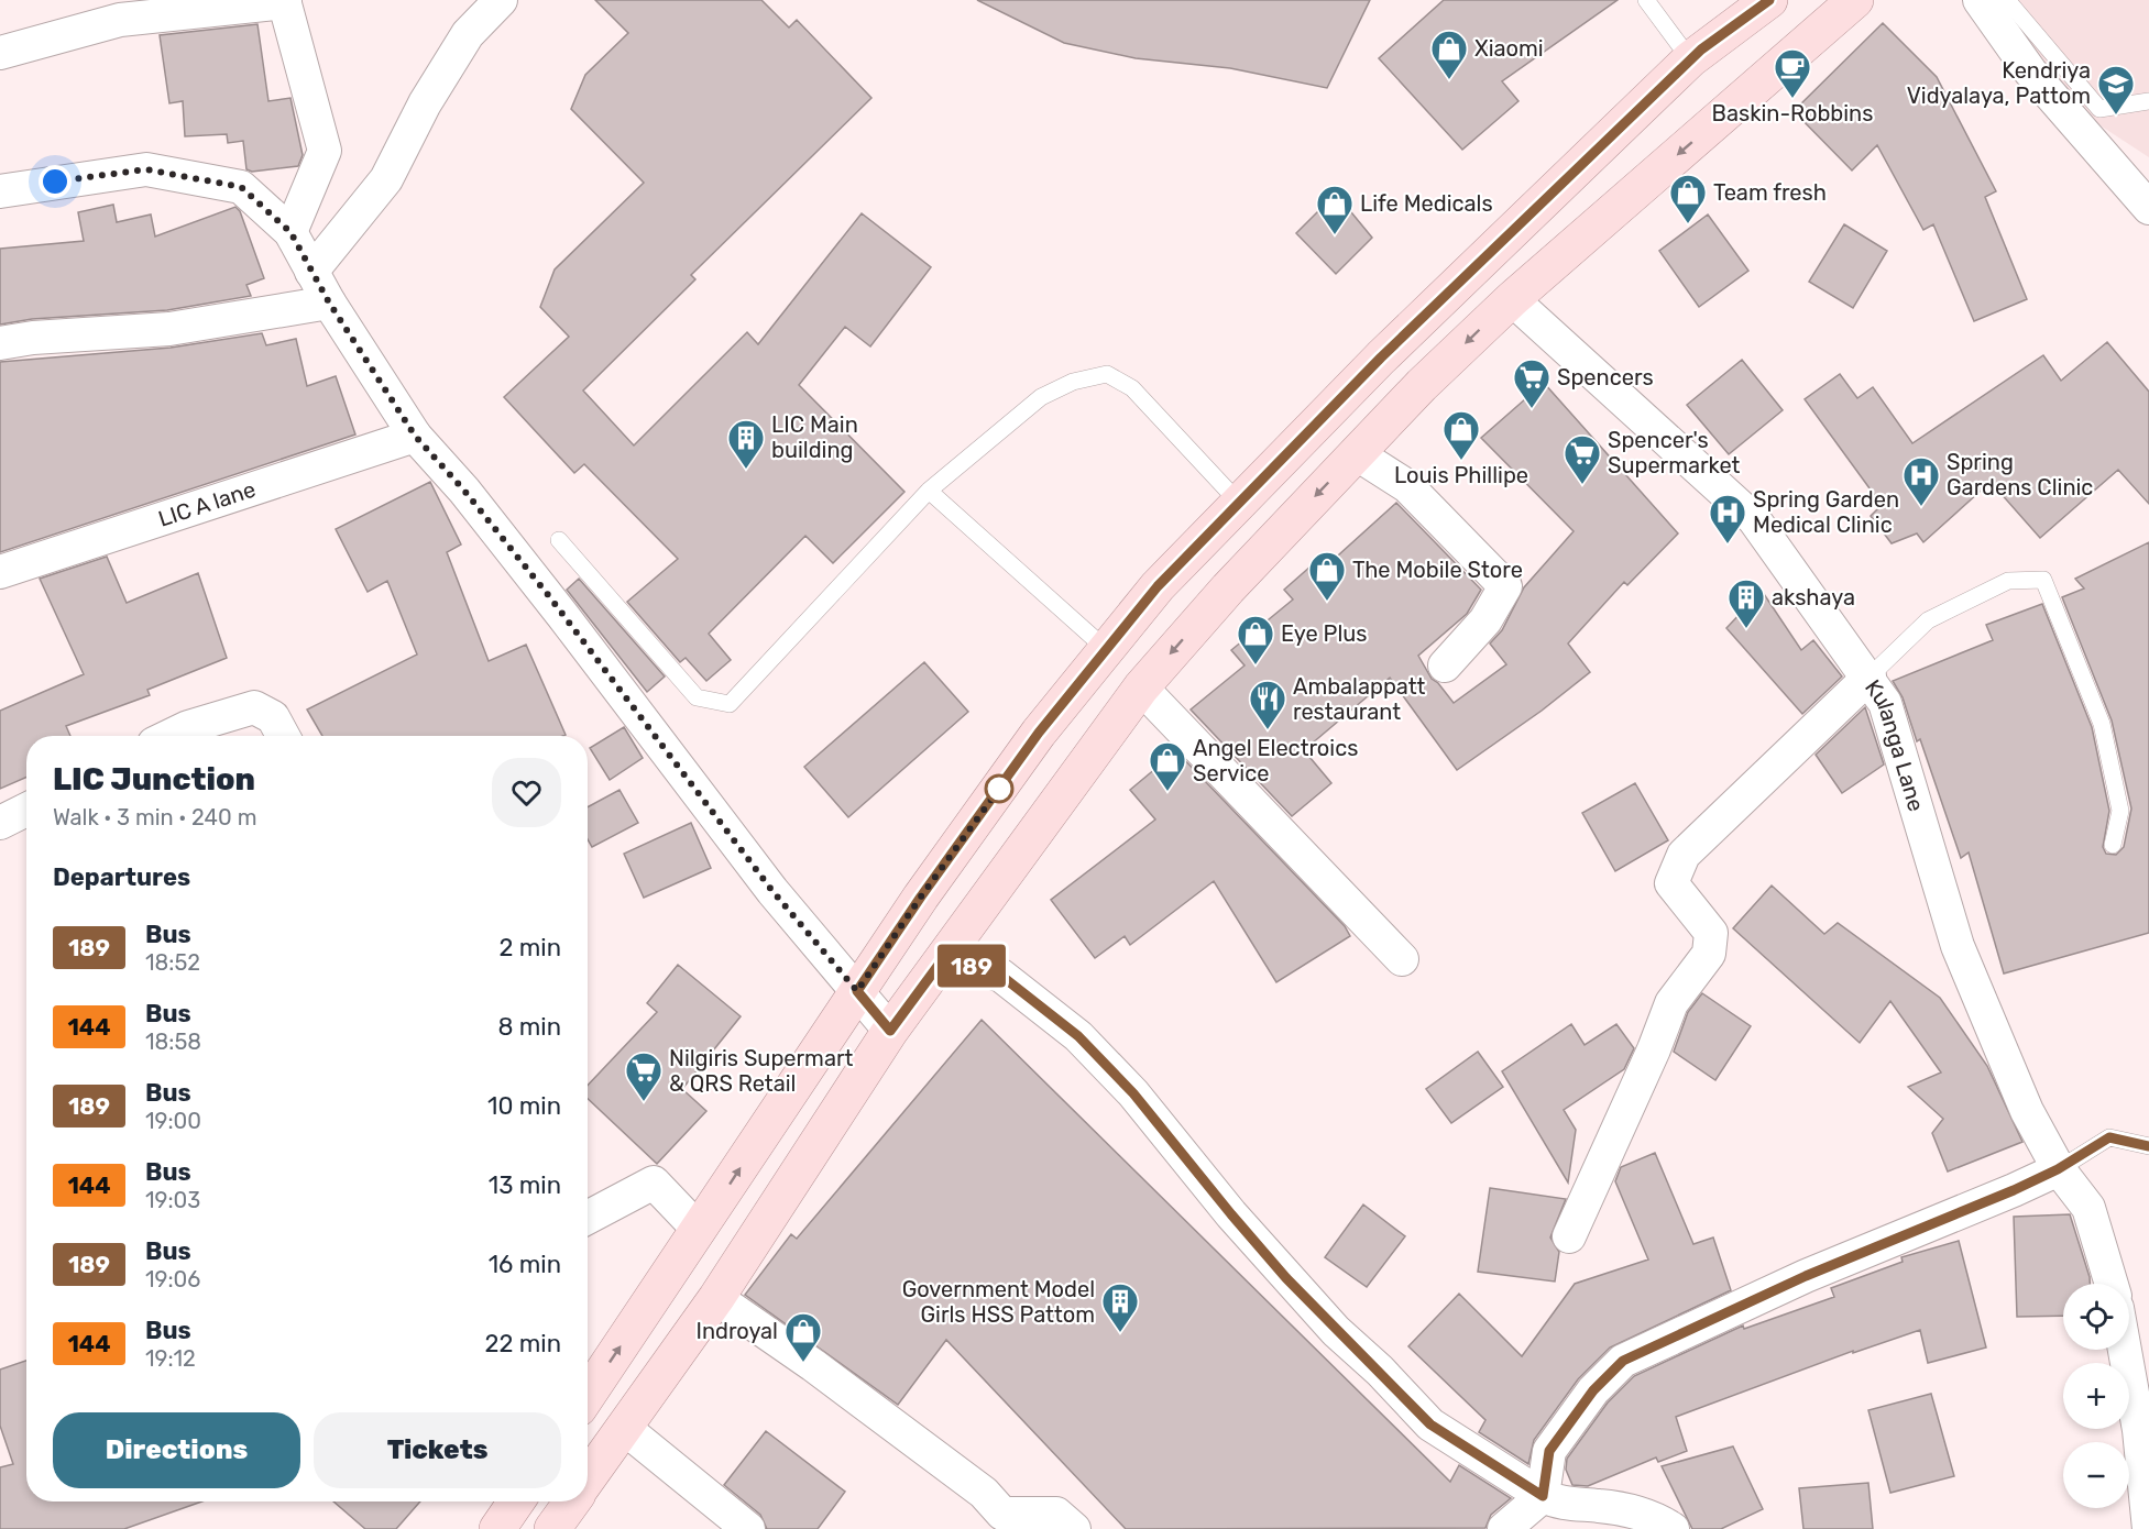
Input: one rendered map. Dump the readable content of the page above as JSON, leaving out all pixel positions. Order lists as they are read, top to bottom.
{
  "streets": {
    "street": ["LIC A lane", "Kulanga Lane"]
  },
  "places": {
    "shop": [
      "Xiaomi",
      "Team fresh",
      "Life Medicals",
      "Louis Phillipe",
      "The Mobile Store",
      "Eye Plus",
      "Angel Electroics Service",
      "Indroyal"
    ],
    "cafe": ["Baskin-Robbins"],
    "school or university": ["Kendriya Vidyalaya, Pattom"],
    "supermarket": ["Spencers", "Spencer's Supermarket", "Nilgiris Supermart & QRS Retail"],
    "building": ["LIC Main building", "akshaya", "Government Model Girls HSS Pattom"],
    "hospital": ["Spring Gardens Clinic", "Spring Garden Medical Clinic"],
    "restaurant": ["Ambalappatt restaurant"]
  },
  "lines": ["bus line 189"],
  "page": {
    "on_map": "189",
    "heading": [
      ["LIC Junction", "Walk · 3 min · 240 m"],
      "Departures"
    ],
    "list": [
      {
        "mark": "189",
        "name": "Bus",
        "note": "18:52",
        "value": "2 min"
      },
      {
        "mark": "144",
        "name": "Bus",
        "note": "18:58",
        "value": "8 min"
      },
      {
        "mark": "189",
        "name": "Bus",
        "note": "19:00",
        "value": "10 min"
      },
      {
        "mark": "144",
        "name": "Bus",
        "note": "19:03",
        "value": "13 min"
      },
      {
        "mark": "189",
        "name": "Bus",
        "note": "19:06",
        "value": "16 min"
      },
      {
        "mark": "144",
        "name": "Bus",
        "note": "19:12",
        "value": "22 min"
      }
    ],
    "map_buttons": ["+", "−"],
    "buttons": ["Directions", "Tickets"]
  }
}
